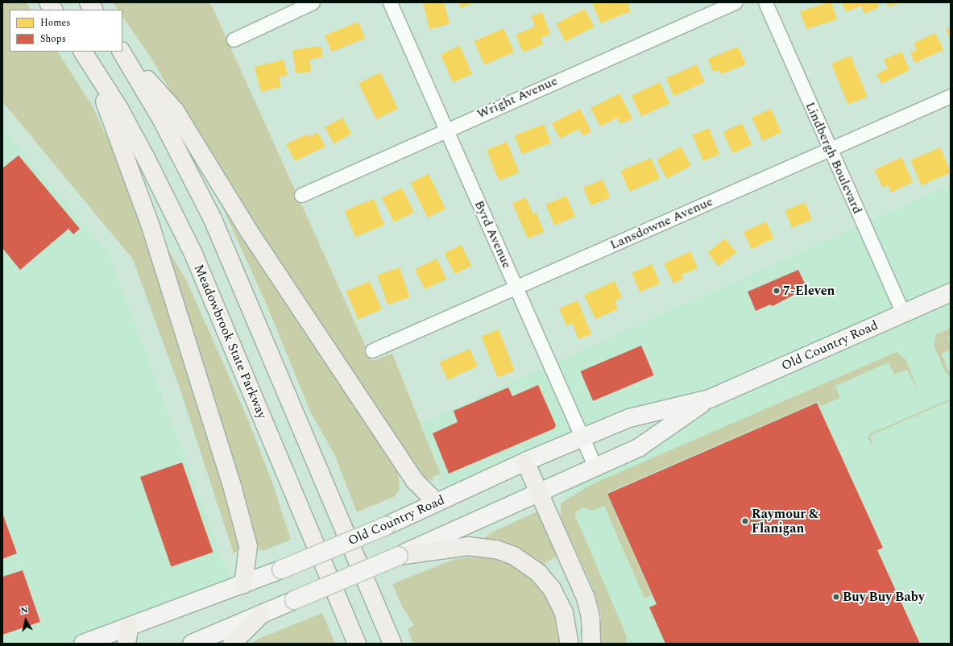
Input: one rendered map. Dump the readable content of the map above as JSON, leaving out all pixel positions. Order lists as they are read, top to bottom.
{
  "streets": {
    "highway": ["Meadowbrook State Parkway"],
    "main road": ["Old Country Road"],
    "street": [
      "Wright Avenue",
      "Lindbergh Boulevard",
      "Lansdowne Avenue",
      "Byrd Avenue"
    ]
  },
  "crossings": [
    ["Wright Avenue", "Byrd Avenue"],
    ["Lindbergh Boulevard", "Lansdowne Avenue"],
    ["Lindbergh Boulevard", "Old Country Road"],
    ["Lansdowne Avenue", "Byrd Avenue"],
    ["Byrd Avenue", "Old Country Road"]
  ],
  "places": ["7-Eleven", "Raymour & Flanigan", "Buy Buy Baby"],
  "legend": ["Homes", "Shops"],
  "north": "top"
}
